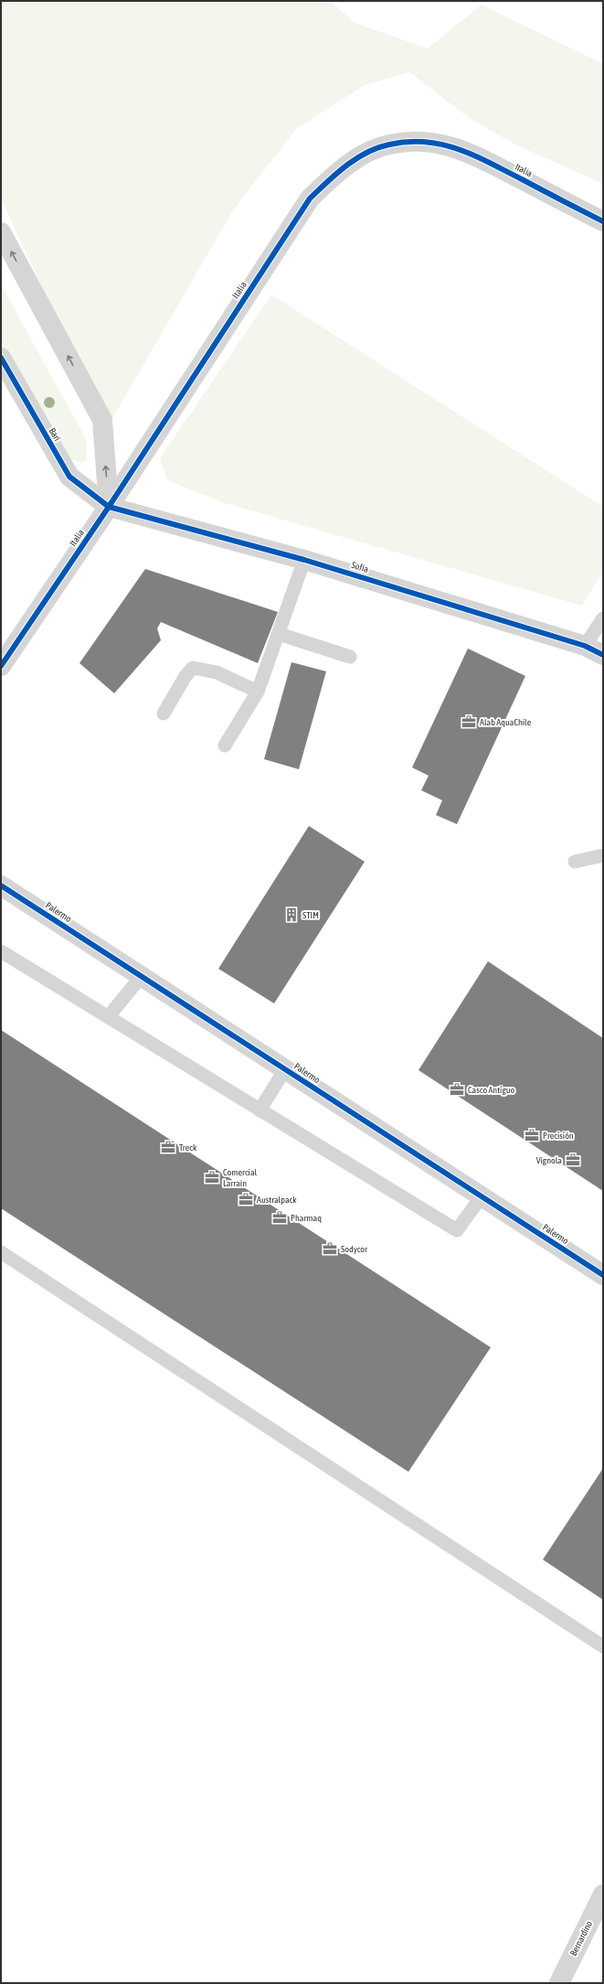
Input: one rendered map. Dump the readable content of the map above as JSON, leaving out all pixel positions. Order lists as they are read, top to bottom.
{
  "streets": {
    "street": [
      "Italia",
      "Bari",
      "Sofía",
      "Palermo",
      "Bernardino"
    ]
  },
  "crossings": [
    ["Italia", "Bari"],
    ["Italia", "Sofía"],
    ["Bari", "Sofía"]
  ],
  "places": {
    "office": [
      "Alab AquaChile",
      "Casco Antiguo",
      "Precisión",
      "Treck",
      "Vignola",
      "Comercial Larraín",
      "Australpack",
      "Pharmaq",
      "Sodycor"
    ],
    "building": ["STIM"]
  }
}
